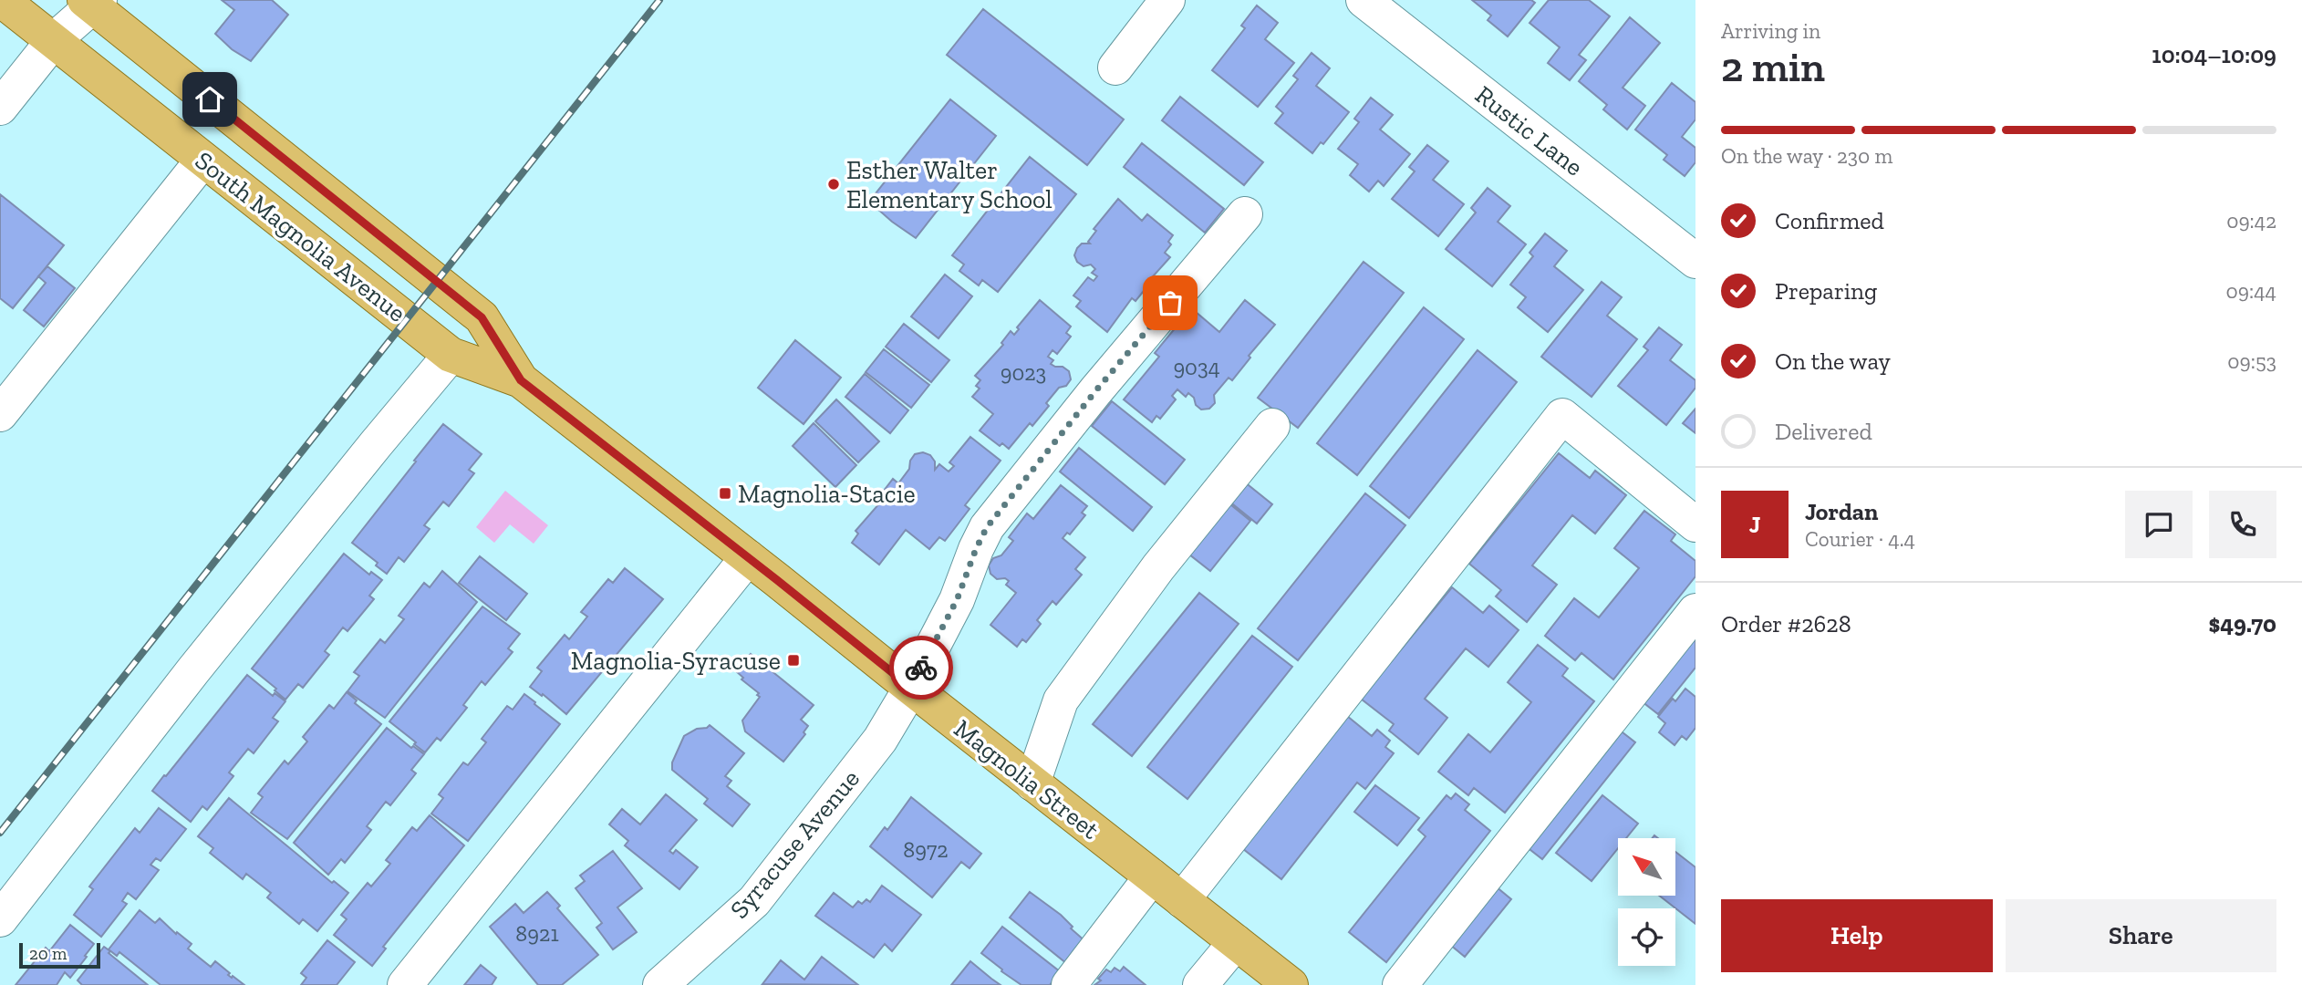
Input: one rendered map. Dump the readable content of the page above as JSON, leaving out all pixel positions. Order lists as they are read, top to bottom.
{
  "streets": {
    "main road": ["South Magnolia Avenue", "Magnolia Street"],
    "street": ["Rustic Lane", "Syracuse Avenue"]
  },
  "crossings": [
    ["South Magnolia Avenue", "Magnolia Street"],
    ["Magnolia Street", "Syracuse Avenue"]
  ],
  "places": {
    "other": ["Esther Walter Elementary School"],
    "transit": ["Magnolia-Stacie", "Magnolia-Syracuse"]
  },
  "house_numbers": [
    "9034",
    "9023",
    "8972",
    "8921"
  ],
  "scale_bar": "20 m",
  "north": "top left",
  "page": {
    "heading": ["2 min", "Arriving in", "10:04–10:09"],
    "panel": [
      "Jordan",
      "Courier · 4.4",
      "Order #2628",
      "$49.70"
    ],
    "bar": "On the way · 230 m",
    "list": [
      ["Confirmed", "09:42"],
      ["Preparing", "09:44"],
      ["On the way", "09:53"],
      "Delivered"
    ],
    "round": "J",
    "buttons": ["Help", "Share"],
    "scale": "20 m"
  }
}
